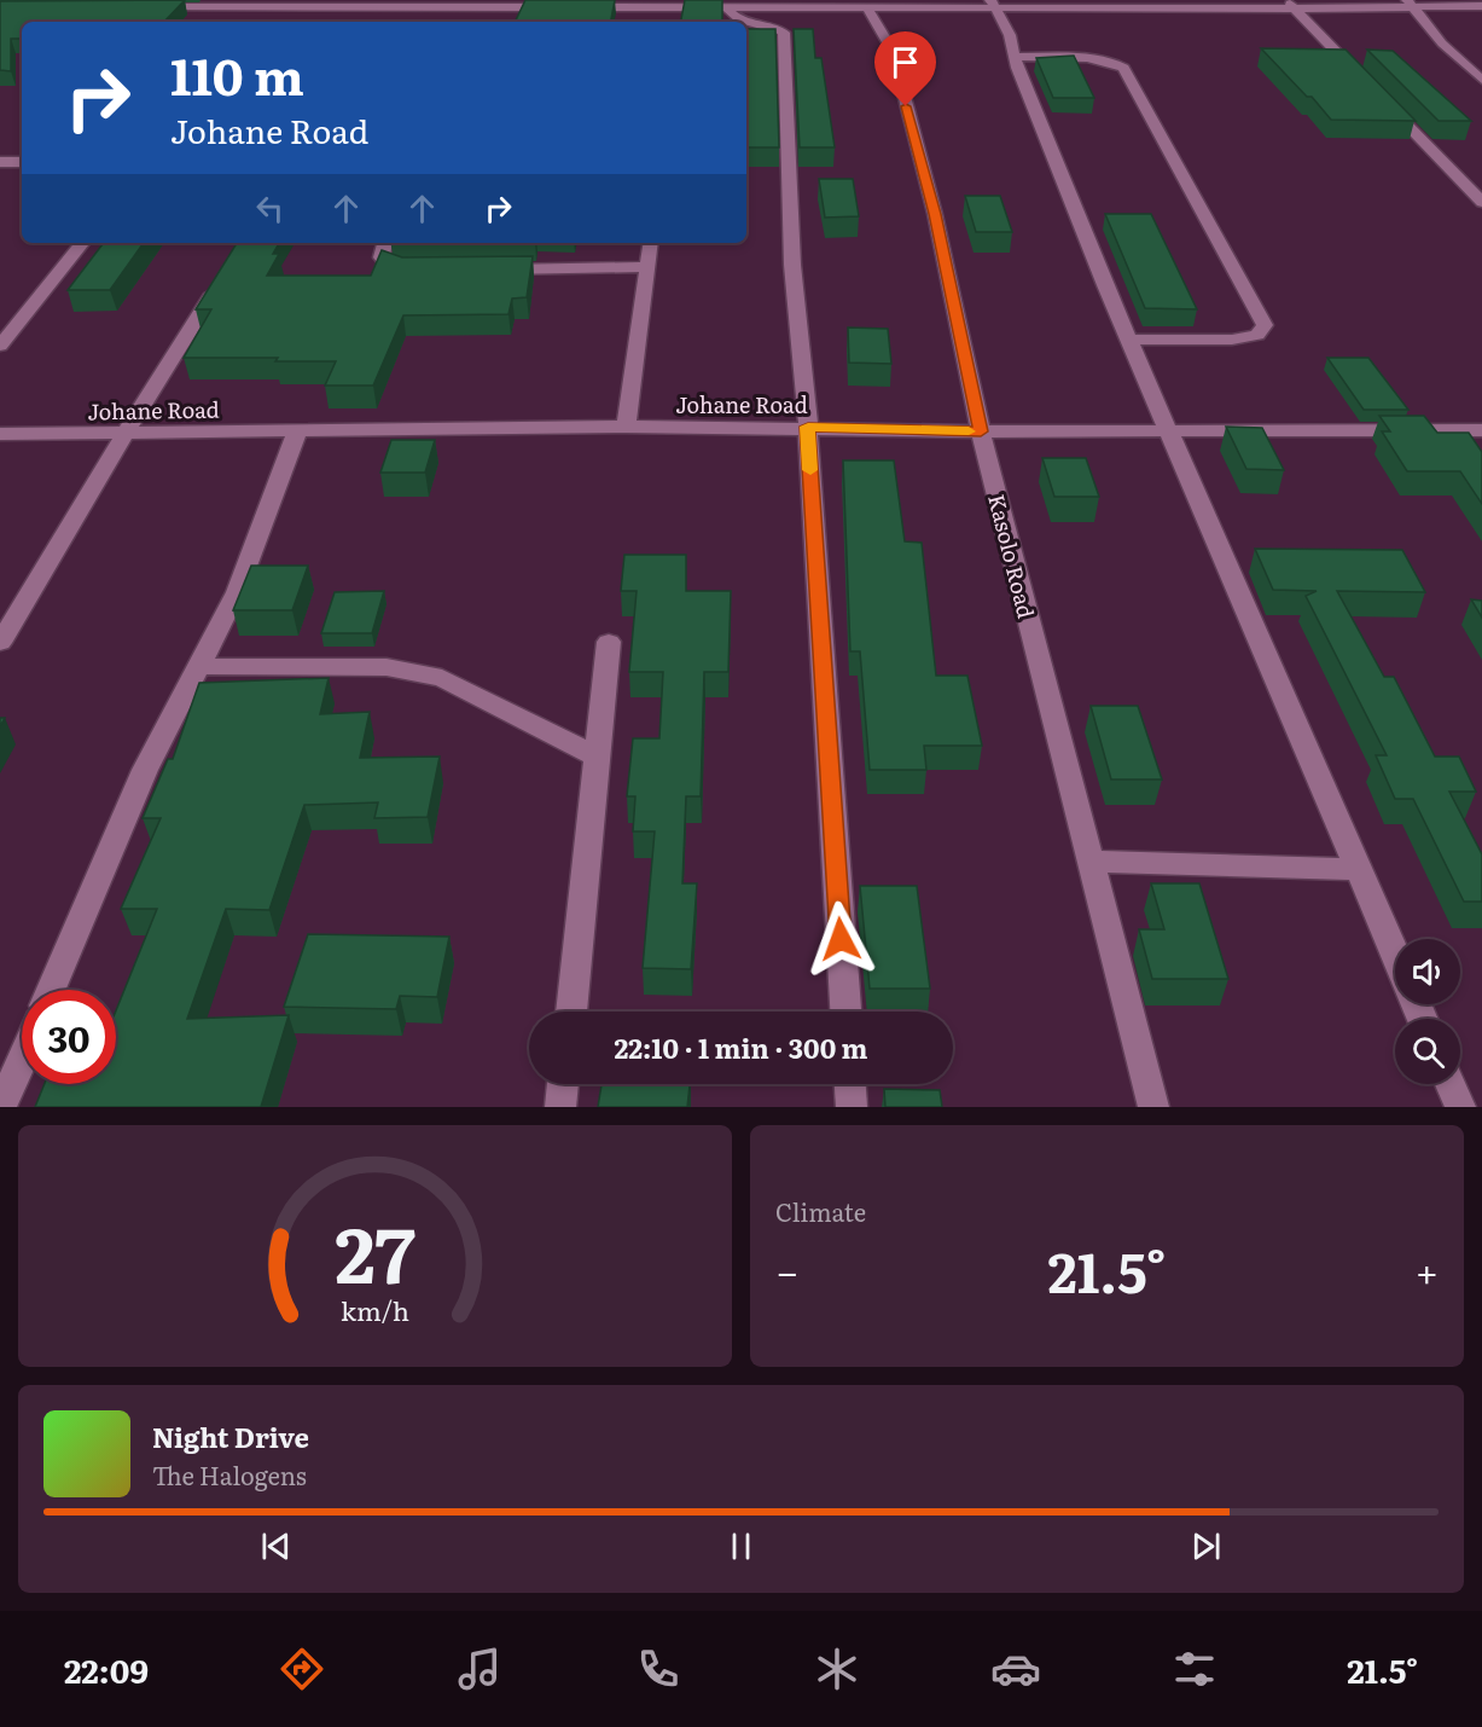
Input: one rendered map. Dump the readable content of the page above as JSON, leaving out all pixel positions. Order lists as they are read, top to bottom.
{
  "streets": {
    "street": ["Johane Road", "Kasolo Road"]
  },
  "crossings": [
    ["Johane Road", "Kasolo Road"]
  ],
  "page": {
    "turn": ["110 m", "Johane Road"],
    "limit": "30",
    "trip": "22:10 · 1 min · 300 m",
    "tile": "Climate",
    "heat": ["−", "21.5°", "+"],
    "song": ["Night Drive", "The Halogens"],
    "tabs": ["22:09", "21.5°"],
    "gauge": ["27", "km/h"]
  }
}
